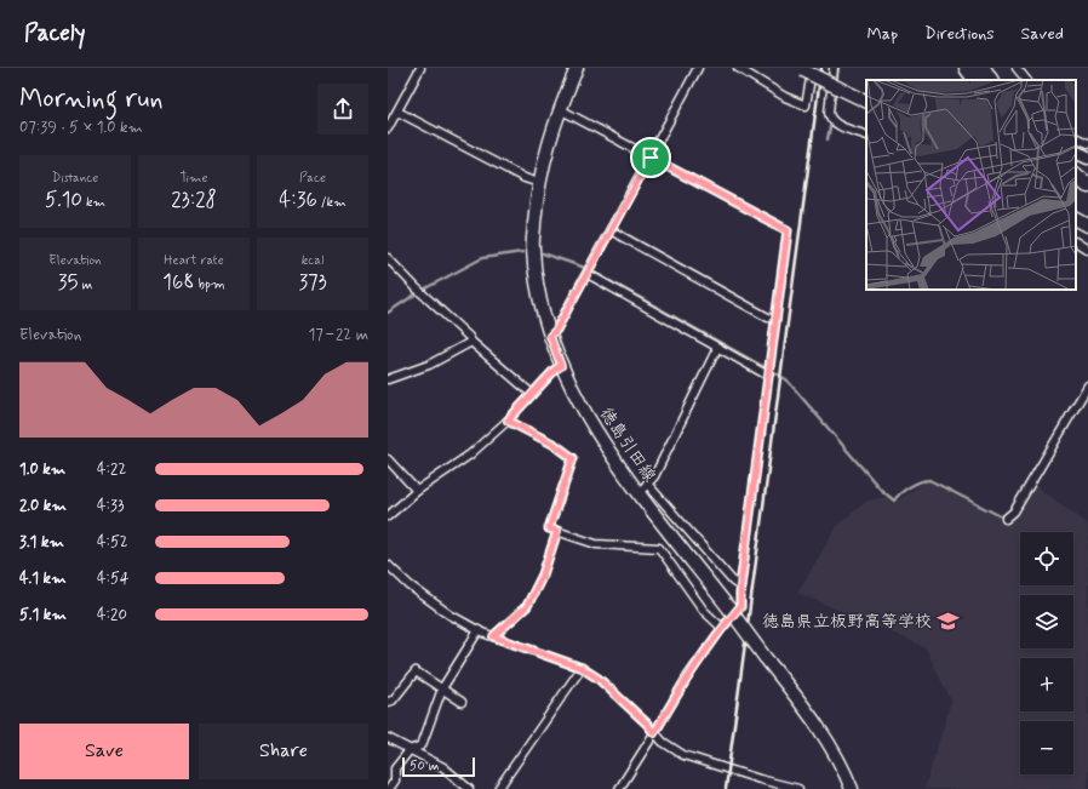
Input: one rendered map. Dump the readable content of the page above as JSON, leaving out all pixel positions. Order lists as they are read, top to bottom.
{
  "streets": {
    "main road": ["徳島引田線"]
  },
  "places": {
    "school or university": ["徳島県立板野高等学校"]
  },
  "scale_bar": "50 m",
  "page": {
    "header": "Pacely",
    "nav": ["Map", "Directions", "Saved"],
    "heading": ["Morning run", "07:39 · 5 × 1.0 km"],
    "stats": [
      ["Distance", "5.10 km"],
      ["Time", "23:28"],
      ["Pace", "4:36 /km"],
      ["Elevation", "35 m"],
      ["Heart rate", "168 bpm"],
      ["kcal", "373"]
    ],
    "chart": ["Elevation", "17–22 m"],
    "list": [
      {
        "name": "1.0 km",
        "note": "4:22"
      },
      {
        "name": "2.0 km",
        "note": "4:33"
      },
      {
        "name": "3.1 km",
        "note": "4:52"
      },
      {
        "name": "4.1 km",
        "note": "4:54"
      },
      {
        "name": "5.1 km",
        "note": "4:20"
      }
    ],
    "map_buttons": ["+", "−"],
    "buttons": ["Save", "Share"],
    "scale": "50 m"
  }
}
